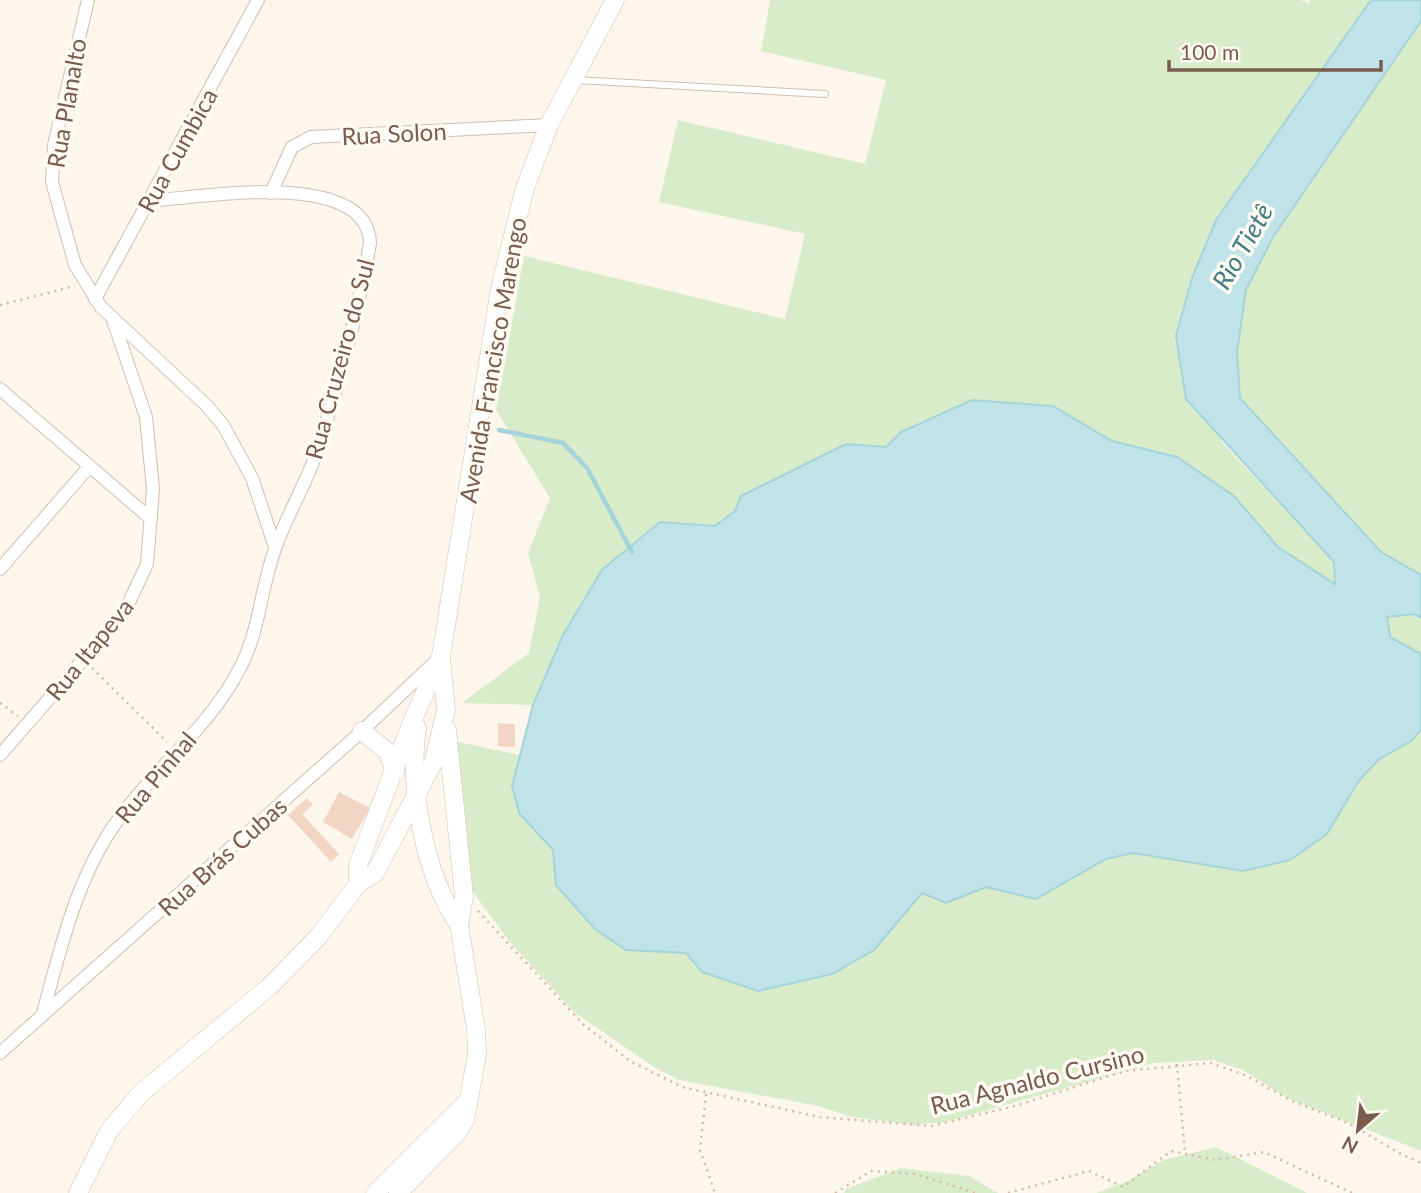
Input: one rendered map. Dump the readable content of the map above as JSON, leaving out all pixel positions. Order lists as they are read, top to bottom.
{
  "streets": {
    "main road": ["Avenida Francisco Marengo"],
    "street": [
      "Rua Planalto",
      "Rua Solon",
      "Rua Cumbica",
      "Rua Cruzeiro do Sul",
      "Rua Itapeva",
      "Rua Pinhal",
      "Rua Brás Cubas"
    ],
    "path": ["Rua Agnaldo Cursino"]
  },
  "crossings": [
    ["Rua Planalto", "Rua Cumbica"],
    ["Rua Planalto", "Rua Itapeva"],
    ["Rua Solon", "Rua Cruzeiro do Sul"],
    ["Rua Solon", "Avenida Francisco Marengo"],
    ["Rua Cumbica", "Rua Cruzeiro do Sul"],
    ["Rua Cruzeiro do Sul", "Rua Pinhal"],
    ["Avenida Francisco Marengo", "Rua Brás Cubas"],
    ["Rua Pinhal", "Rua Brás Cubas"]
  ],
  "water": ["Rio Tietê"],
  "scale_bar": "100 m",
  "north": "bottom left"
}
